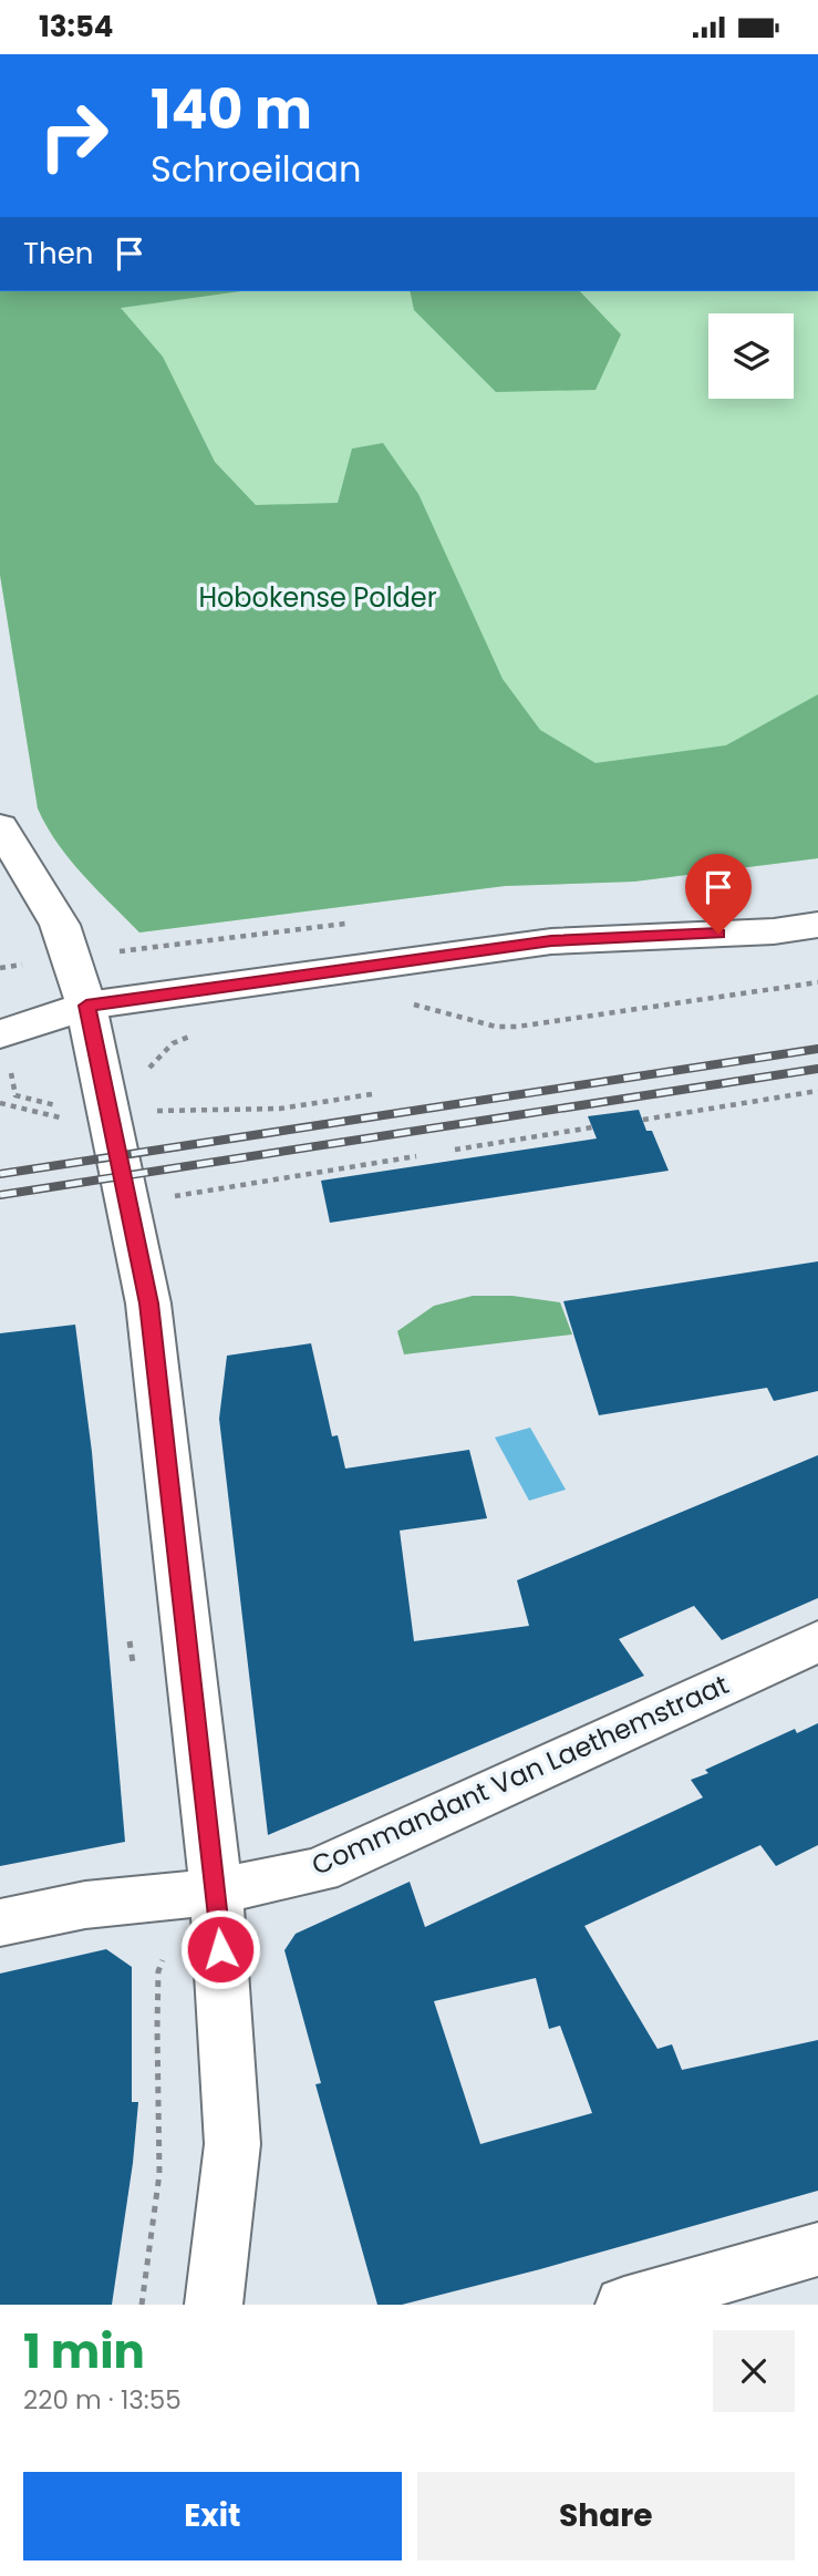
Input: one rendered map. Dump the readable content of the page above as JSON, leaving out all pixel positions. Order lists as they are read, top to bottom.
{
  "streets": {
    "street": ["Commandant Van Laethemstraat"]
  },
  "parks": ["Hobokense Polder"],
  "page": {
    "status": "13:54",
    "turn": ["140 m", "Schroeilaan"],
    "then": "Then",
    "heading": ["1 min", "220 m · 13:55"],
    "buttons": ["Exit", "Share"]
  }
}
